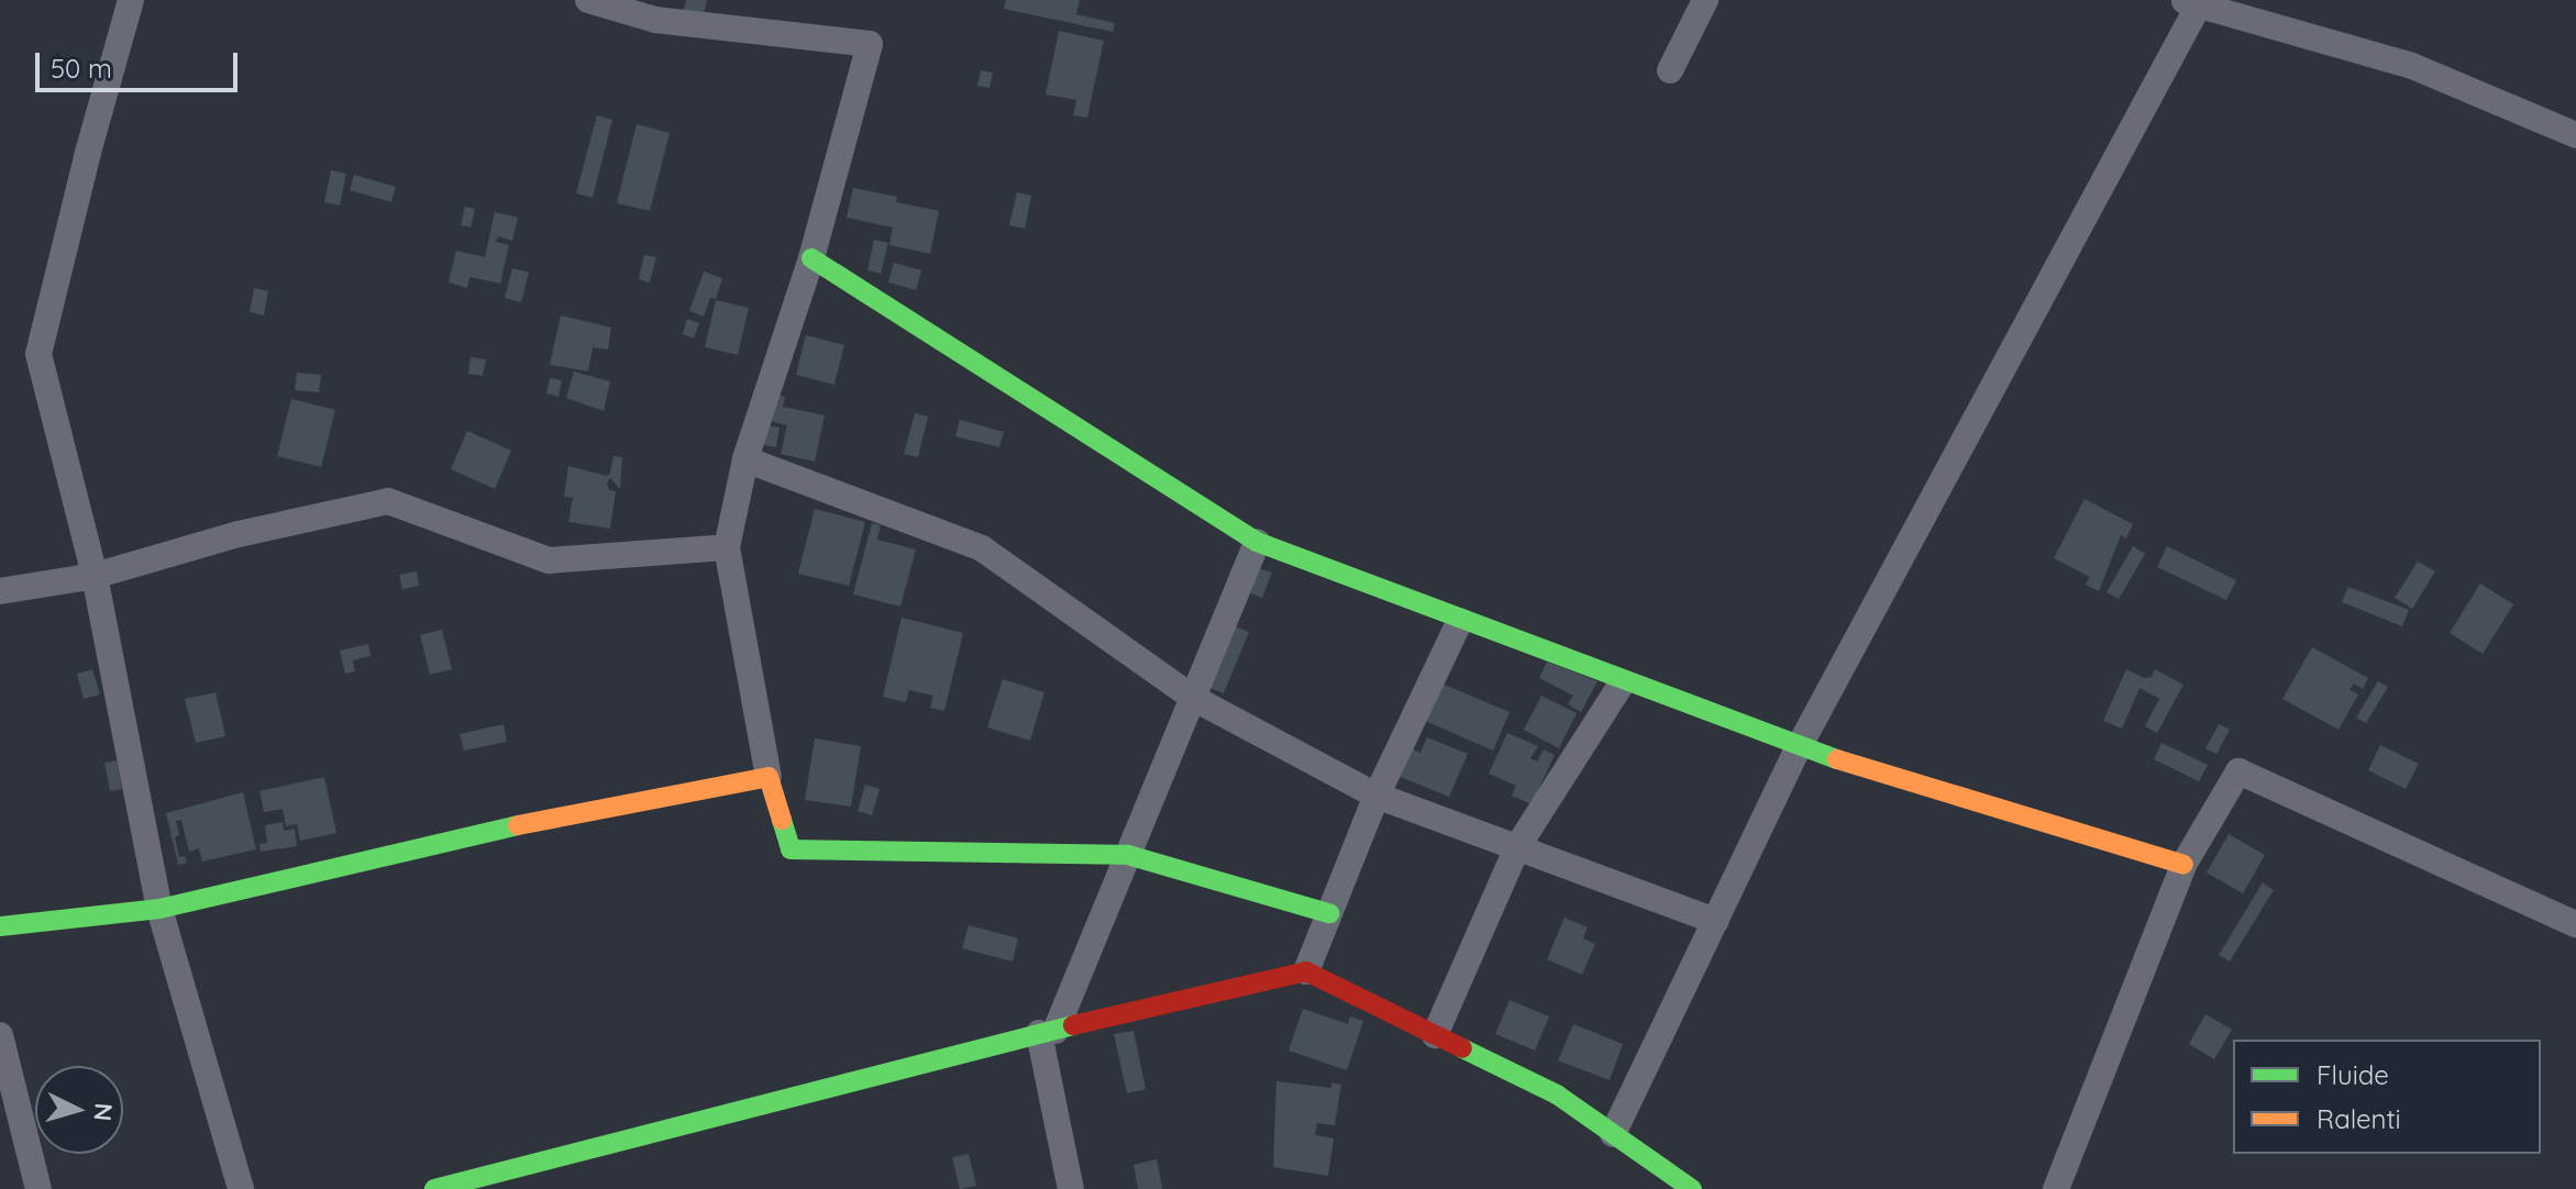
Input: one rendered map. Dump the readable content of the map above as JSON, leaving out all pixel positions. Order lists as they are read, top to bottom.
{
  "legend": ["Fluide", "Ralenti"],
  "scale_bar": "50 m",
  "north": "right"
}
